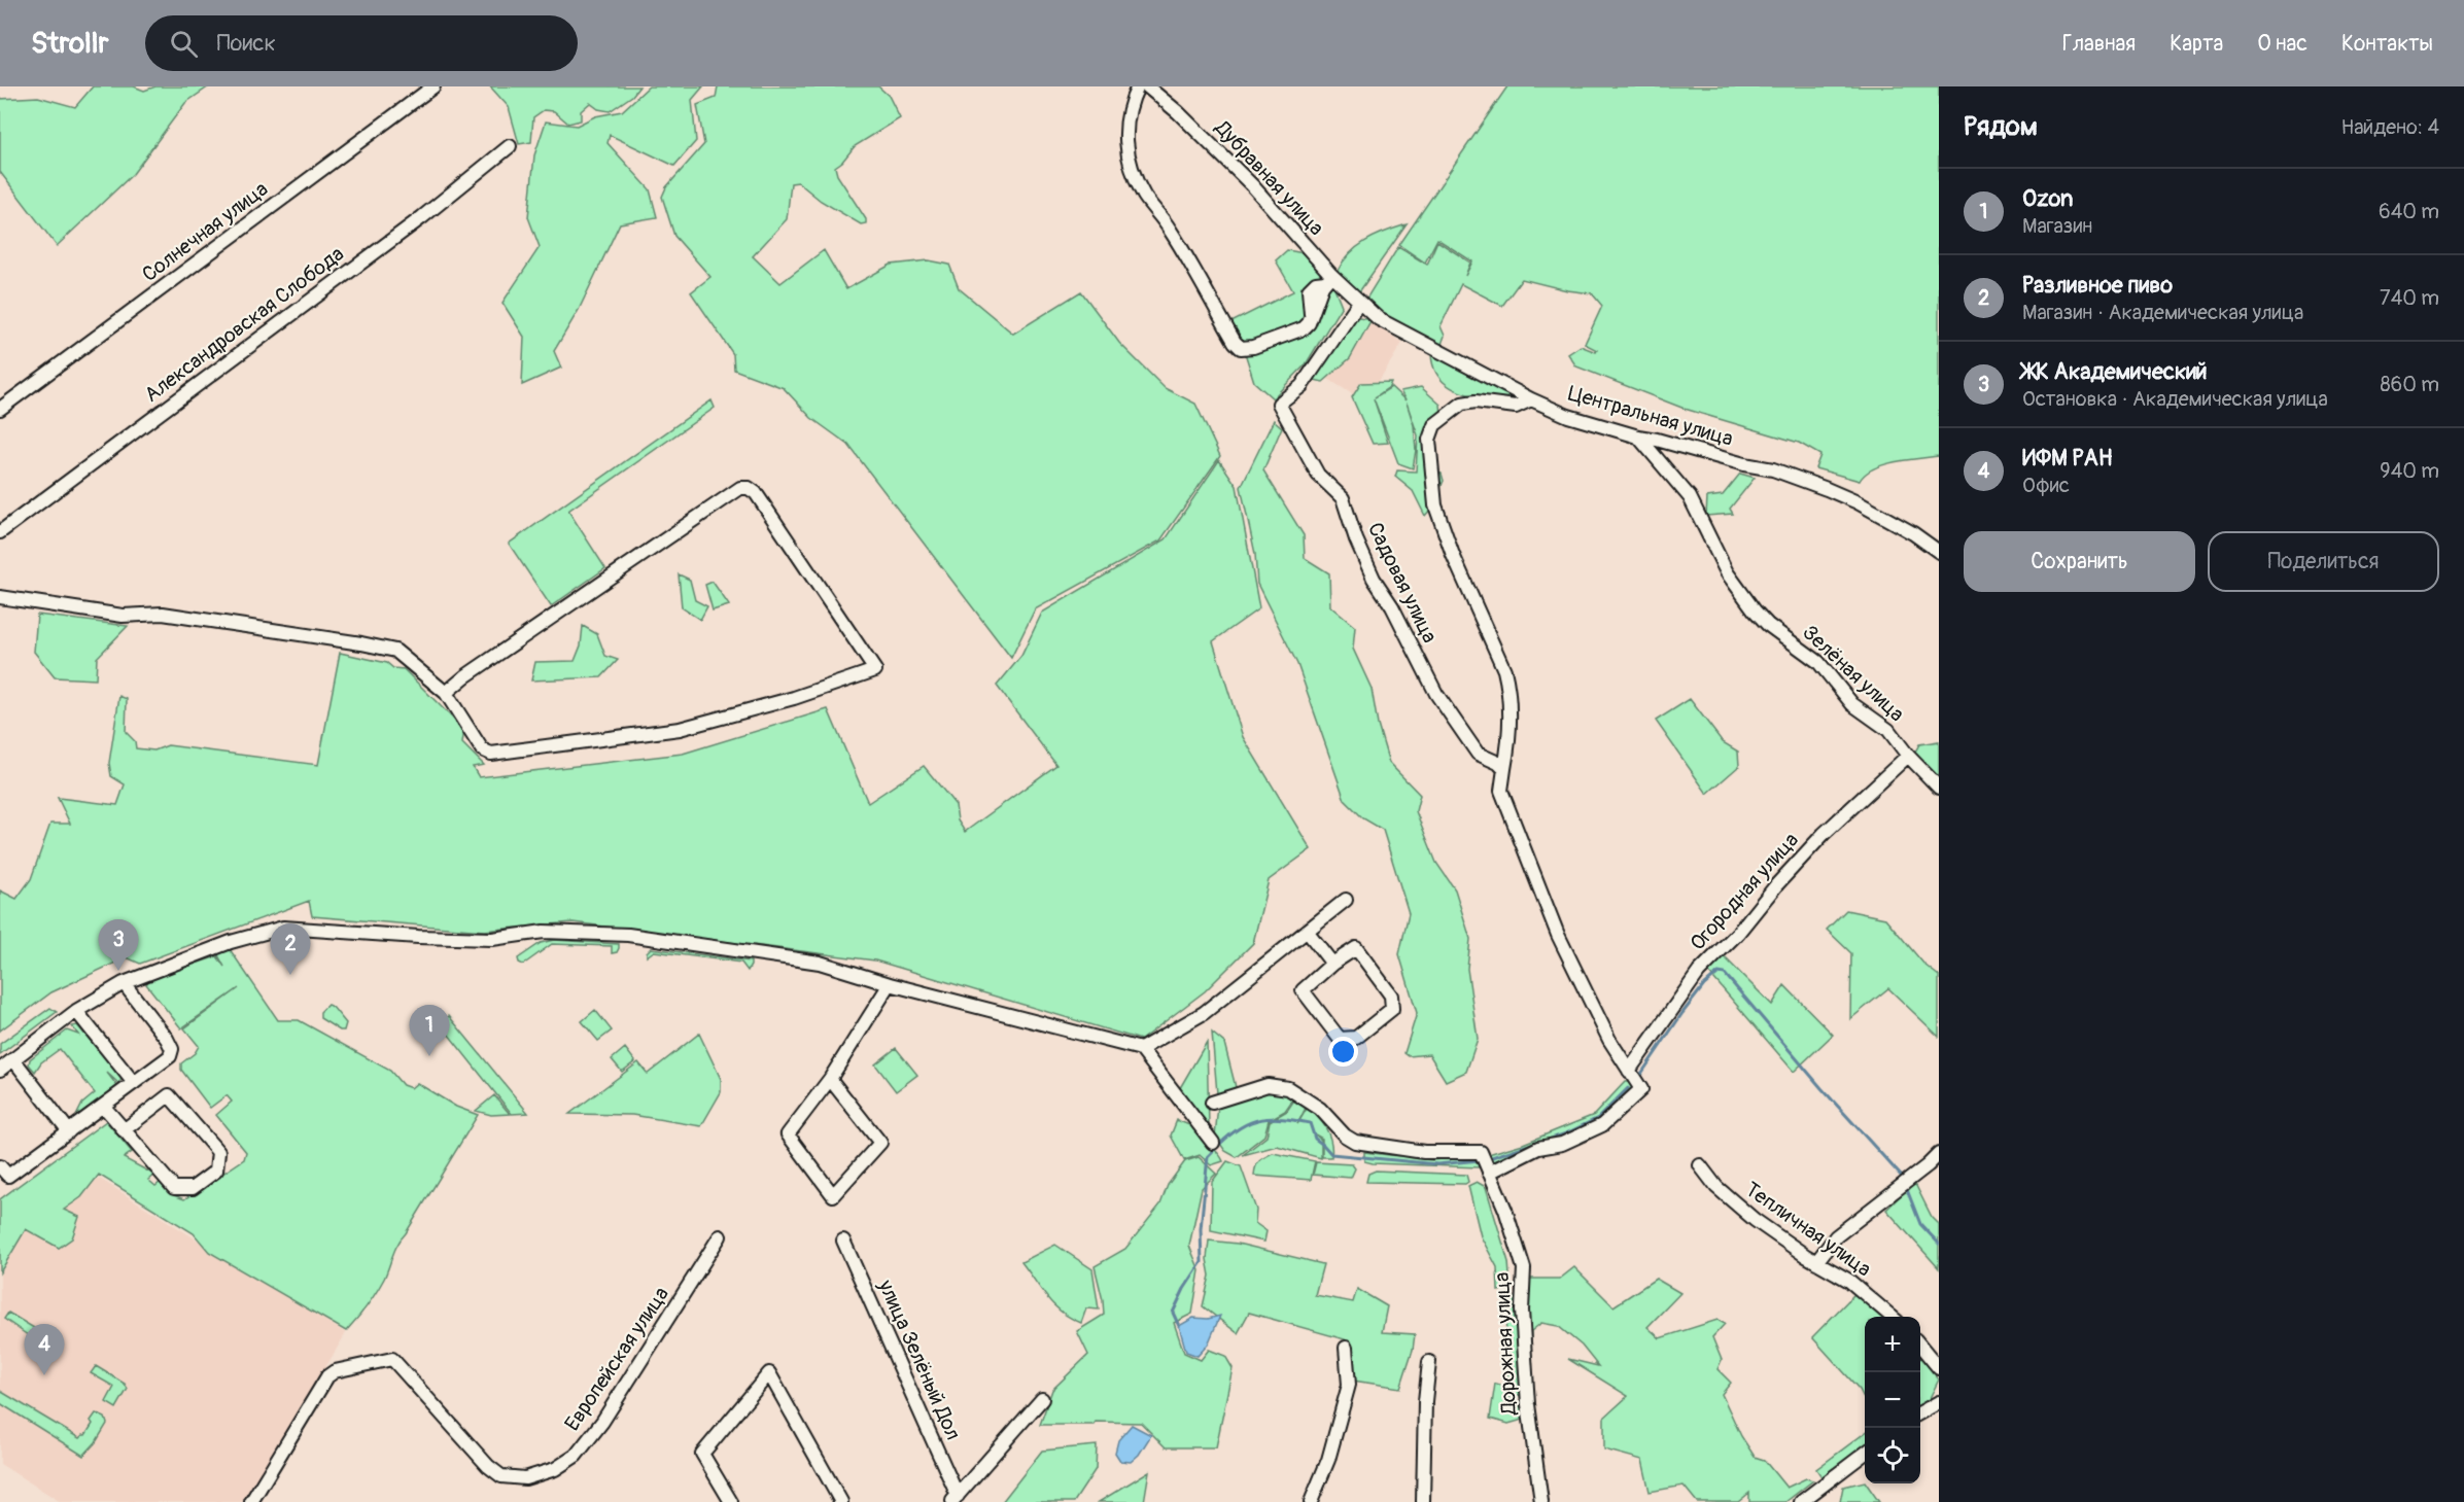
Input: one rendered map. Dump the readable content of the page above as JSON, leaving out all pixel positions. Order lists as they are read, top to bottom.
{
  "streets": {
    "street": [
      "Дубравная улица",
      "Солнечная улица",
      "Александровская Слобода",
      "Центральная улица",
      "Садовая улица",
      "Зелёная улица",
      "Огородная улица",
      "Тепличная улица",
      "Дорожная улица",
      "Европейская улица",
      "улица Зелёный Дол"
    ]
  },
  "crossings": [
    ["Дубравная улица", "Центральная улица"],
    ["Дубравная улица", "Садовая улица"],
    ["Центральная улица", "Садовая улица"],
    ["Центральная улица", "Зелёная улица"],
    ["Зелёная улица", "Огородная улица"]
  ],
  "page": {
    "header": "Strollr",
    "search": "Поиск",
    "nav": [
      "Главная",
      "Карта",
      "О нас",
      "Контакты"
    ],
    "heading": ["Рядом", "Найдено: 4"],
    "list": [
      {
        "mark": "1",
        "name": "Ozon",
        "note": "Магазин",
        "value": "640 m"
      },
      {
        "mark": "2",
        "name": "Разливное пиво",
        "note": "Магазин · Академическая улица",
        "value": "740 m"
      },
      {
        "mark": "3",
        "name": "ЖК Академический",
        "note": "Остановка · Академическая улица",
        "value": "860 m"
      },
      {
        "mark": "4",
        "name": "ИФМ РАН",
        "note": "Офис",
        "value": "940 m"
      }
    ],
    "buttons": ["Сохранить", "Поделиться"],
    "pins": [
      "3",
      "2",
      "1",
      "4"
    ],
    "map_buttons": ["+", "−"]
  }
}
